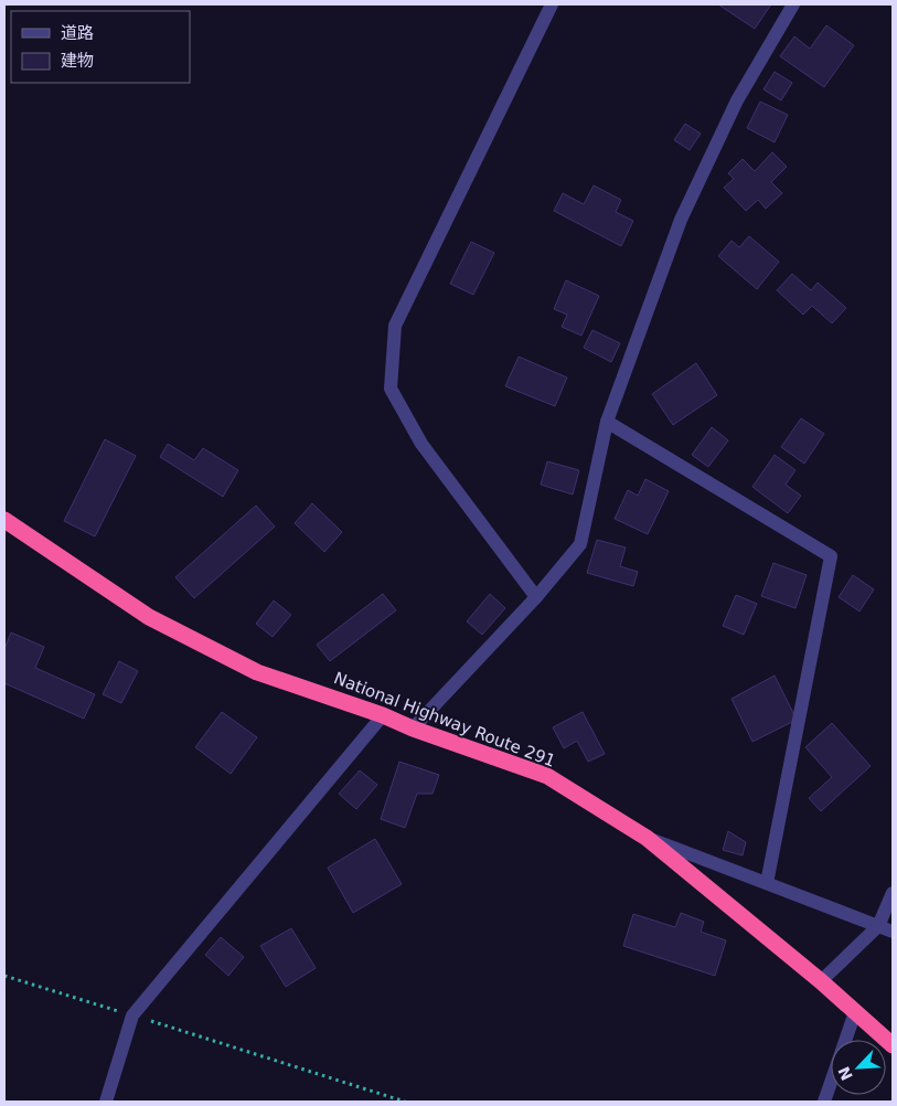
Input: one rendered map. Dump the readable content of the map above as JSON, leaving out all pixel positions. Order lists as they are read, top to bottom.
{
  "streets": {
    "highway": ["National Highway Route 291"]
  },
  "legend": ["道路", "建物"],
  "north": "bottom left"
}
